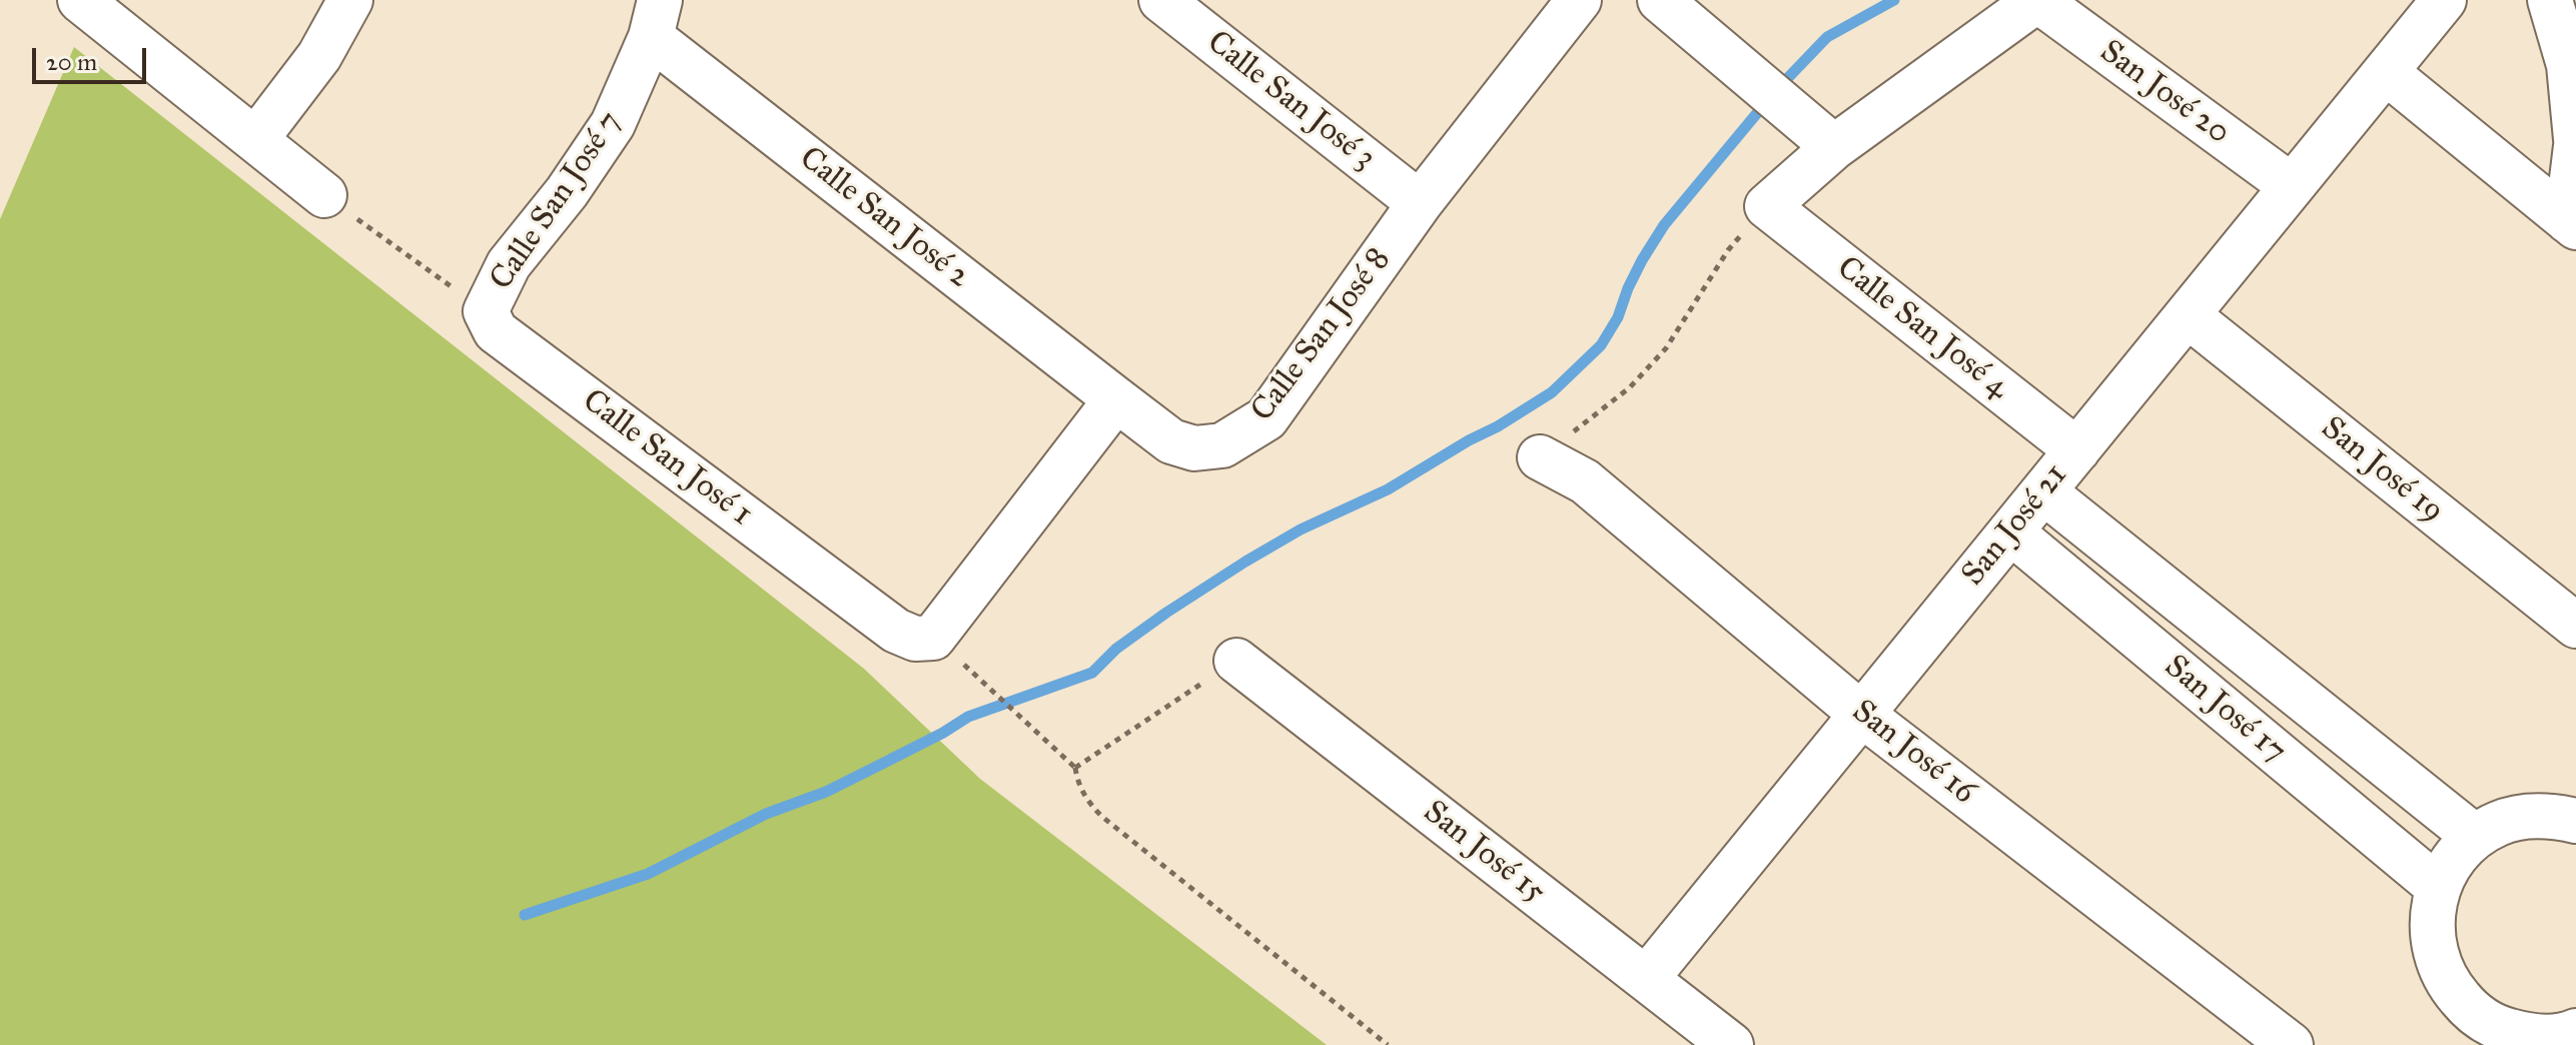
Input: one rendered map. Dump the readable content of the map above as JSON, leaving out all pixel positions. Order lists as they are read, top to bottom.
{
  "streets": {
    "street": [
      "San José 20",
      "Calle San José 3",
      "Calle San José 7",
      "Calle San José 2",
      "Calle San José 4",
      "Calle San José 8",
      "Calle San José 1",
      "San José 19",
      "San José 21",
      "San José 17",
      "San José 16",
      "San José 15"
    ]
  },
  "crossings": [
    ["San José 20", "San José 21"],
    ["Calle San José 3", "Calle San José 8"],
    ["Calle San José 7", "Calle San José 2"],
    ["Calle San José 7", "Calle San José 1"],
    ["Calle San José 2", "Calle San José 8"],
    ["Calle San José 2", "Calle San José 1"],
    ["Calle San José 4", "San José 21"],
    ["Calle San José 8", "Calle San José 1"],
    ["San José 19", "San José 21"],
    ["San José 21", "San José 17"],
    ["San José 21", "San José 16"],
    ["San José 21", "San José 15"]
  ],
  "scale_bar": "20 m"
}
